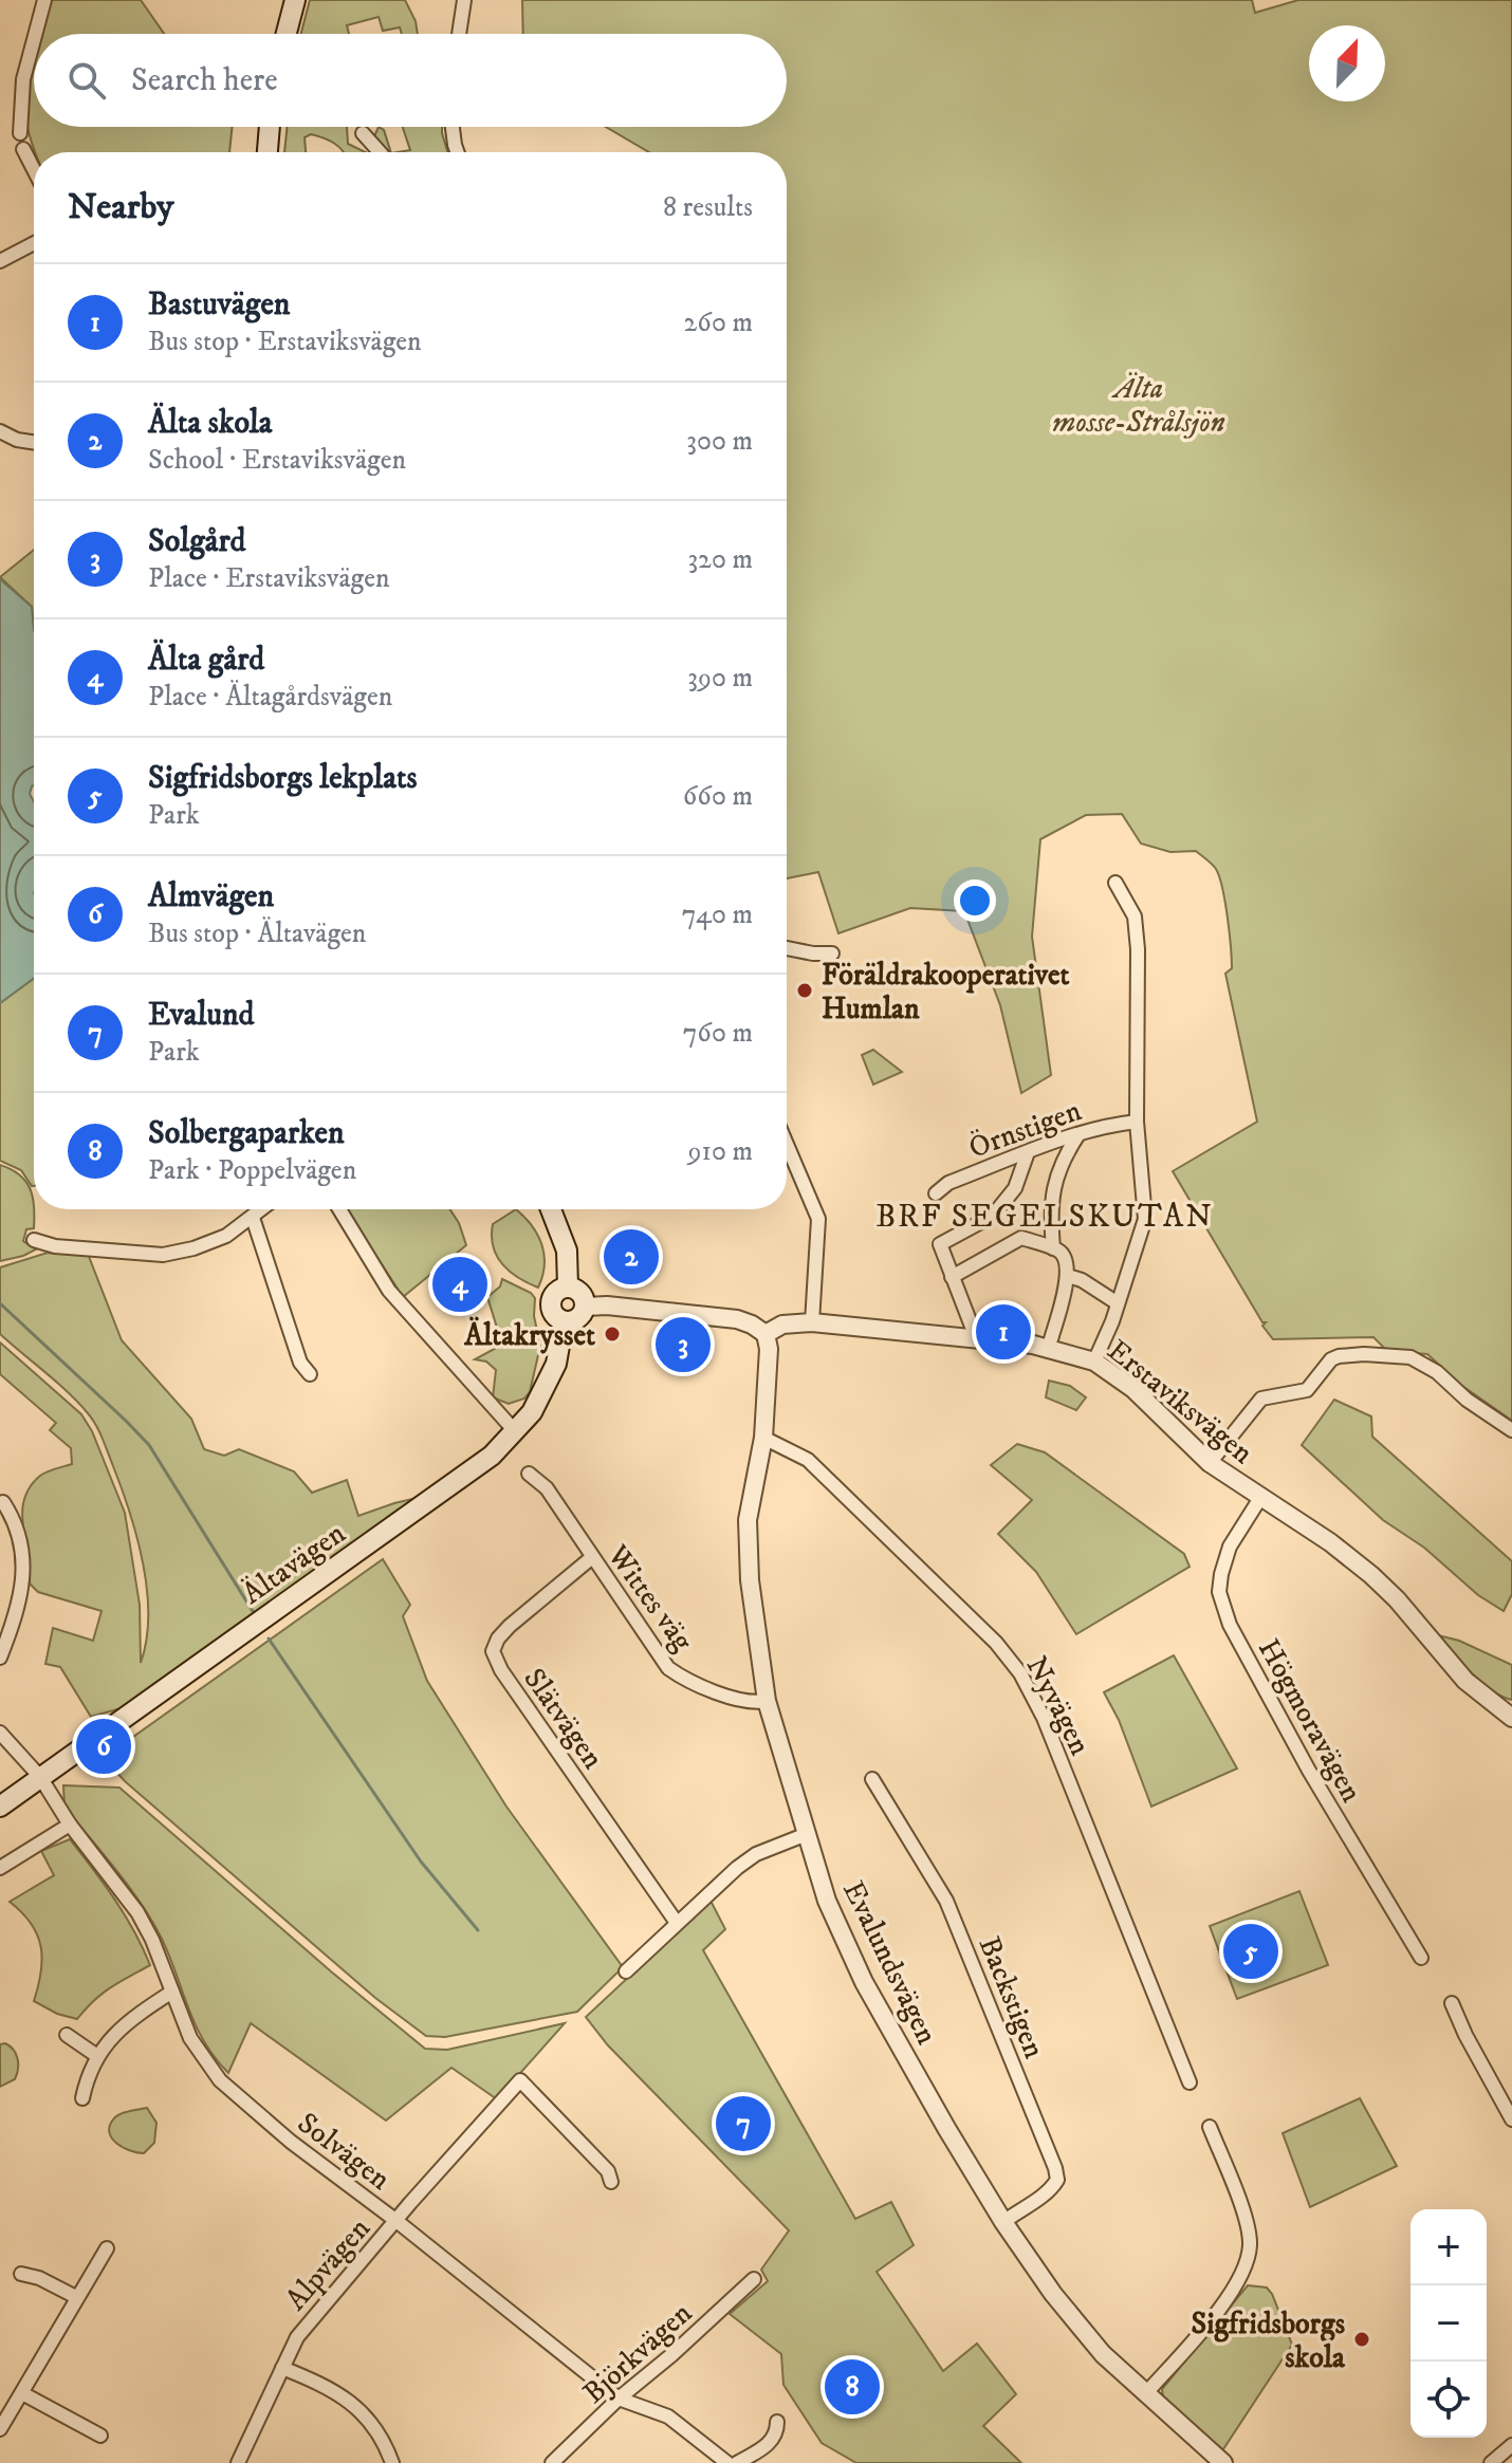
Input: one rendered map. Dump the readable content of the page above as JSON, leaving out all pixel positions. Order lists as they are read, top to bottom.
{
  "streets": {
    "main road": ["Ältavägen"],
    "street": [
      "Örnstigen",
      "Erstaviksvägen",
      "Wittes väg",
      "Nyvägen",
      "Slätvägen",
      "Högmoravägen",
      "Evalundsvägen",
      "Backstigen",
      "Solvägen",
      "Alpvägen",
      "Björkvägen"
    ]
  },
  "crossings": [
    ["Erstaviksvägen", "Högmoravägen"],
    ["Erstaviksvägen", "Evalundsvägen"],
    ["Ältavägen", "Solvägen"],
    ["Wittes väg", "Slätvägen"],
    ["Wittes väg", "Evalundsvägen"],
    ["Nyvägen", "Evalundsvägen"],
    ["Evalundsvägen", "Backstigen"],
    ["Solvägen", "Alpvägen"],
    ["Solvägen", "Björkvägen"]
  ],
  "districts": ["BRF SEGELSKUTAN"],
  "parks": ["Älta mosse-Strålsjön"],
  "places": ["Föräldrakooperativet Humlan", "Ältakrysset", "Sigfridsborgs skola"],
  "north": "top right",
  "page": {
    "search": "Search here",
    "heading": ["Nearby", "8 results"],
    "list": [
      {
        "mark": "1",
        "name": "Bastuvägen",
        "note": "Bus stop · Erstaviksvägen",
        "value": "260 m"
      },
      {
        "mark": "2",
        "name": "Älta skola",
        "note": "School · Erstaviksvägen",
        "value": "300 m"
      },
      {
        "mark": "3",
        "name": "Solgård",
        "note": "Place · Erstaviksvägen",
        "value": "320 m"
      },
      {
        "mark": "4",
        "name": "Älta gård",
        "note": "Place · Ältagårdsvägen",
        "value": "390 m"
      },
      {
        "mark": "5",
        "name": "Sigfridsborgs lekplats",
        "note": "Park",
        "value": "660 m"
      },
      {
        "mark": "6",
        "name": "Almvägen",
        "note": "Bus stop · Ältavägen",
        "value": "740 m"
      },
      {
        "mark": "7",
        "name": "Evalund",
        "note": "Park",
        "value": "760 m"
      },
      {
        "mark": "8",
        "name": "Solbergaparken",
        "note": "Park · Poppelvägen",
        "value": "910 m"
      }
    ],
    "pins": [
      "2",
      "4",
      "1",
      "3",
      "6",
      "5",
      "7",
      "8"
    ],
    "map_buttons": ["+", "−"]
  }
}
